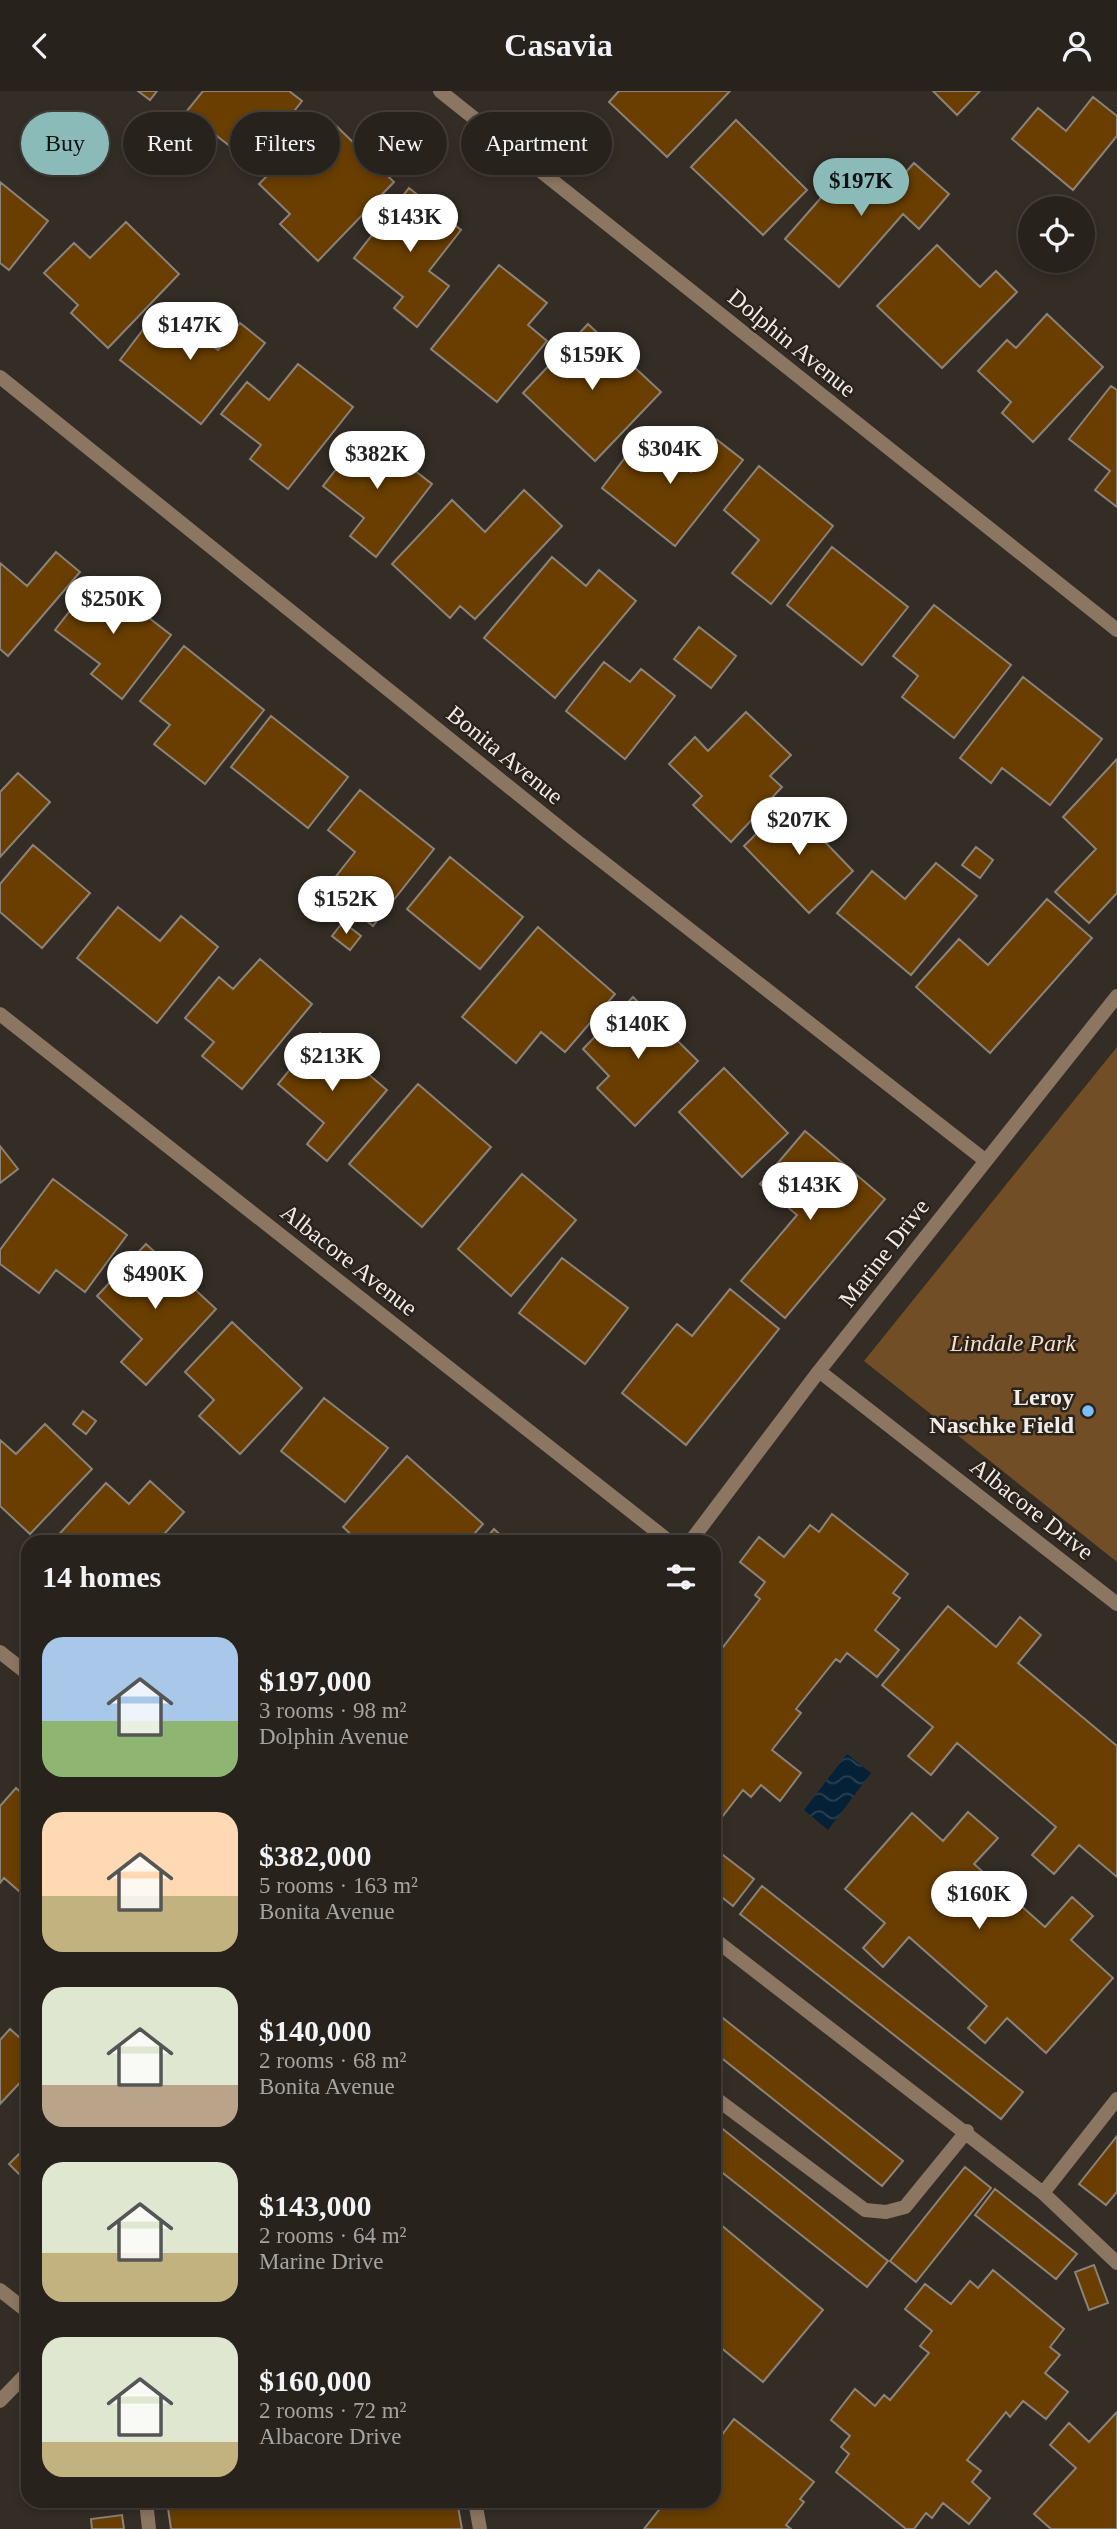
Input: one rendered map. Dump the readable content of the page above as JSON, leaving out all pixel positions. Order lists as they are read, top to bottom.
{
  "streets": {
    "street": [
      "Dolphin Avenue",
      "Bonita Avenue",
      "Marine Drive",
      "Albacore Avenue",
      "Albacore Drive"
    ]
  },
  "crossings": [
    ["Bonita Avenue", "Marine Drive"],
    ["Marine Drive", "Albacore Drive"]
  ],
  "parks": ["Lindale Park"],
  "places": ["Leroy Naschke Field"],
  "page": {
    "header": "Casavia",
    "chip": [
      "Buy",
      "Rent",
      "Filters",
      "New",
      "Apartment"
    ],
    "price": [
      "$197K",
      "$143K",
      "$147K",
      "$159K",
      "$304K",
      "$382K",
      "$250K",
      "$207K",
      "$152K",
      "$140K",
      "$213K",
      "$143K",
      "$490K",
      "$160K"
    ],
    "heading": "14 homes",
    "list": [
      {
        "name": "$197,000",
        "note": "3 rooms · 98 m² · Dolphin Avenue"
      },
      {
        "name": "$382,000",
        "note": "5 rooms · 163 m² · Bonita Avenue"
      },
      {
        "name": "$140,000",
        "note": "2 rooms · 68 m² · Bonita Avenue"
      },
      {
        "name": "$143,000",
        "note": "2 rooms · 64 m² · Marine Drive"
      },
      {
        "name": "$160,000",
        "note": "2 rooms · 72 m² · Albacore Drive"
      }
    ]
  }
}
